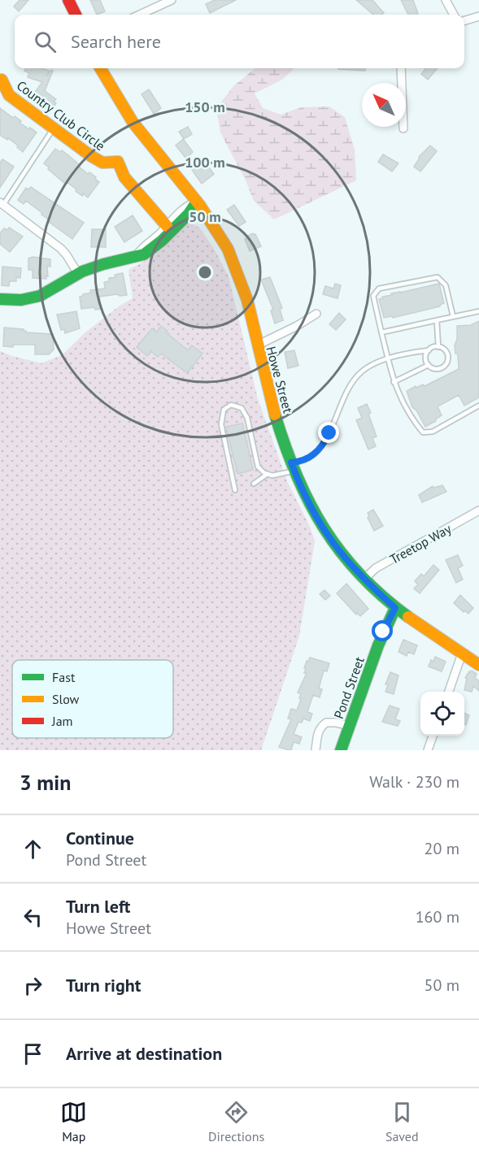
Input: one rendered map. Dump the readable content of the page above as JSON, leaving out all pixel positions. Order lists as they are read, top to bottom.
{
  "streets": {
    "main road": ["Country Club Circle", "Howe Street", "Pond Street"],
    "street": ["Treetop Way"]
  },
  "crossings": [
    ["Howe Street", "Treetop Way"],
    ["Howe Street", "Pond Street"]
  ],
  "legend": ["Fast", "Slow", "Jam"],
  "north": "top left",
  "page": {
    "search": "Search here",
    "heading": ["3 min", "Walk · 230 m"],
    "list": [
      ["Continue", "Pond Street", "20 m"],
      ["Turn left", "Howe Street", "160 m"],
      ["Turn right", "50 m"],
      "Arrive at destination"
    ],
    "nav": ["Map", "Directions", "Saved"]
  },
  "rings": ["150 m", "100 m", "50 m"]
}
